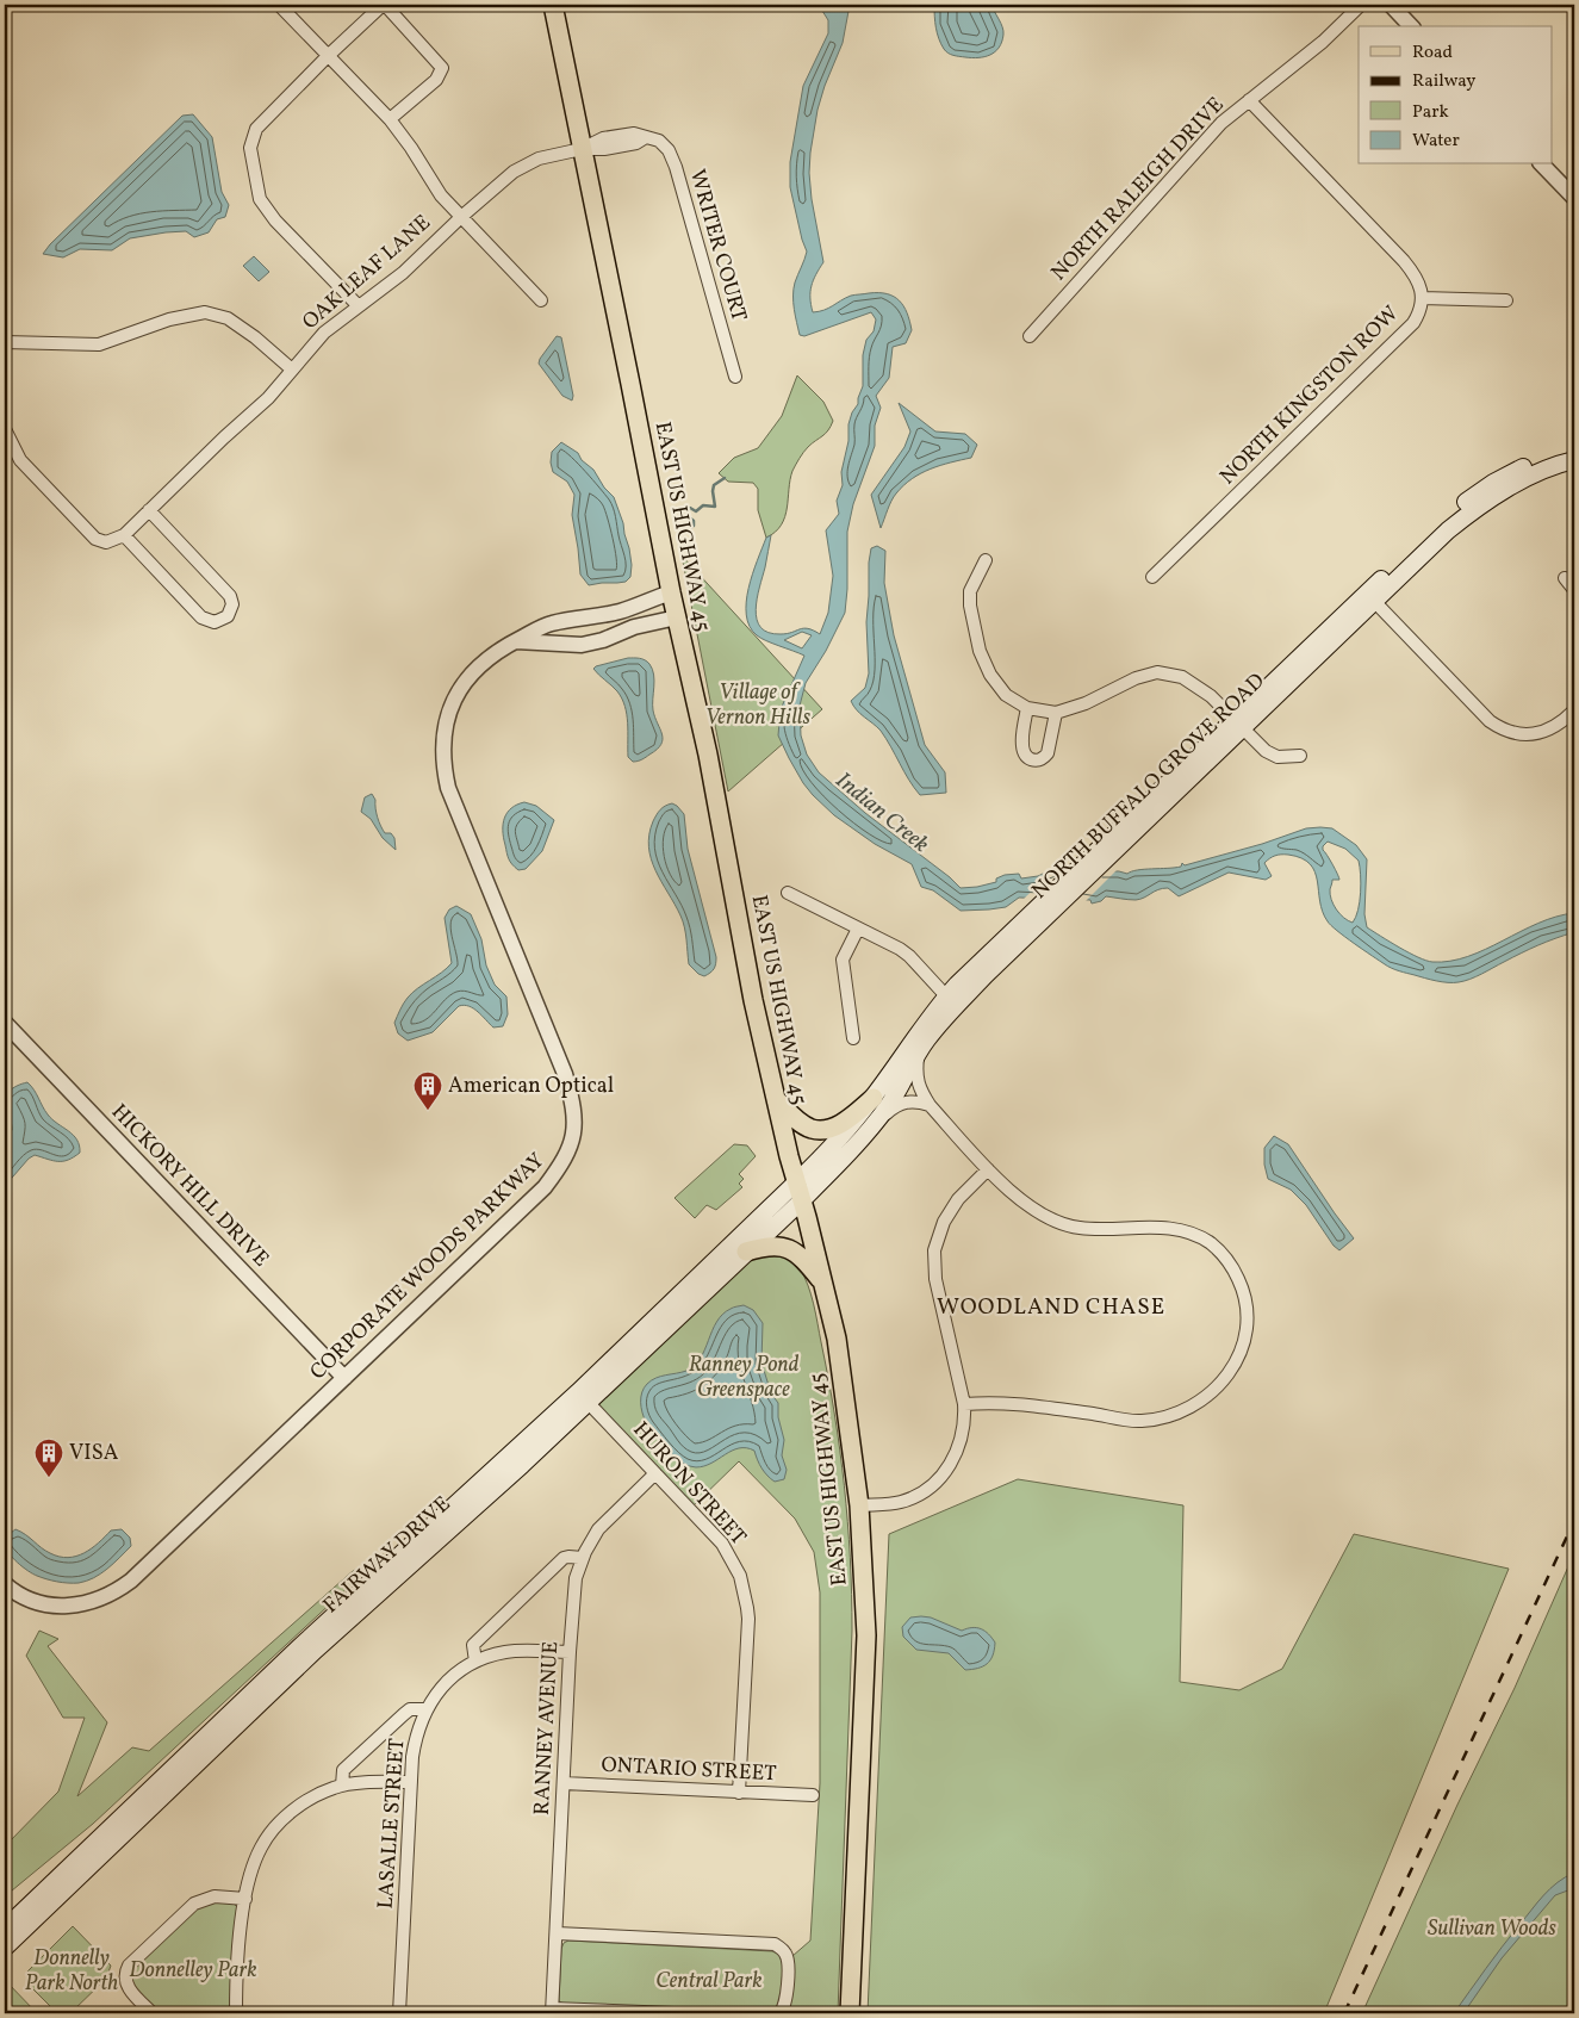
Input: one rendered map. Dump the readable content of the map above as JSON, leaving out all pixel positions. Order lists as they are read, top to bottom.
{
  "streets": {
    "main road": ["EAST US HIGHWAY 45", "NORTH BUFFALO GROVE ROAD", "FAIRWAY DRIVE"],
    "street": [
      "NORTH RALEIGH DRIVE",
      "WRITER COURT",
      "OAK LEAF LANE",
      "NORTH KINGSTON ROW",
      "HICKORY HILL DRIVE",
      "CORPORATE WOODS PARKWAY",
      "HURON STREET",
      "RANNEY AVENUE",
      "ONTARIO STREET",
      "LASALLE STREET"
    ]
  },
  "crossings": [
    ["NORTH RALEIGH DRIVE", "NORTH KINGSTON ROW"],
    ["WRITER COURT", "OAK LEAF LANE"],
    ["WRITER COURT", "EAST US HIGHWAY 45"],
    ["OAK LEAF LANE", "EAST US HIGHWAY 45"],
    ["EAST US HIGHWAY 45", "NORTH BUFFALO GROVE ROAD"],
    ["EAST US HIGHWAY 45", "CORPORATE WOODS PARKWAY"],
    ["EAST US HIGHWAY 45", "FAIRWAY DRIVE"],
    ["NORTH BUFFALO GROVE ROAD", "FAIRWAY DRIVE"],
    ["HICKORY HILL DRIVE", "CORPORATE WOODS PARKWAY"],
    ["HURON STREET", "FAIRWAY DRIVE"],
    ["HURON STREET", "RANNEY AVENUE"],
    ["HURON STREET", "ONTARIO STREET"],
    ["RANNEY AVENUE", "ONTARIO STREET"],
    ["RANNEY AVENUE", "LASALLE STREET"]
  ],
  "districts": ["WOODLAND CHASE"],
  "water": ["Indian Creek"],
  "parks": [
    "Village of Vernon Hills",
    "Ranney Pond Greenspace",
    "Sullivan Woods",
    "Donnelly Park North",
    "Donnelley Park",
    "Central Park"
  ],
  "places": {
    "building": ["American Optical", "VISA"]
  },
  "legend": [
    "Road",
    "Railway",
    "Park",
    "Water"
  ]
}
